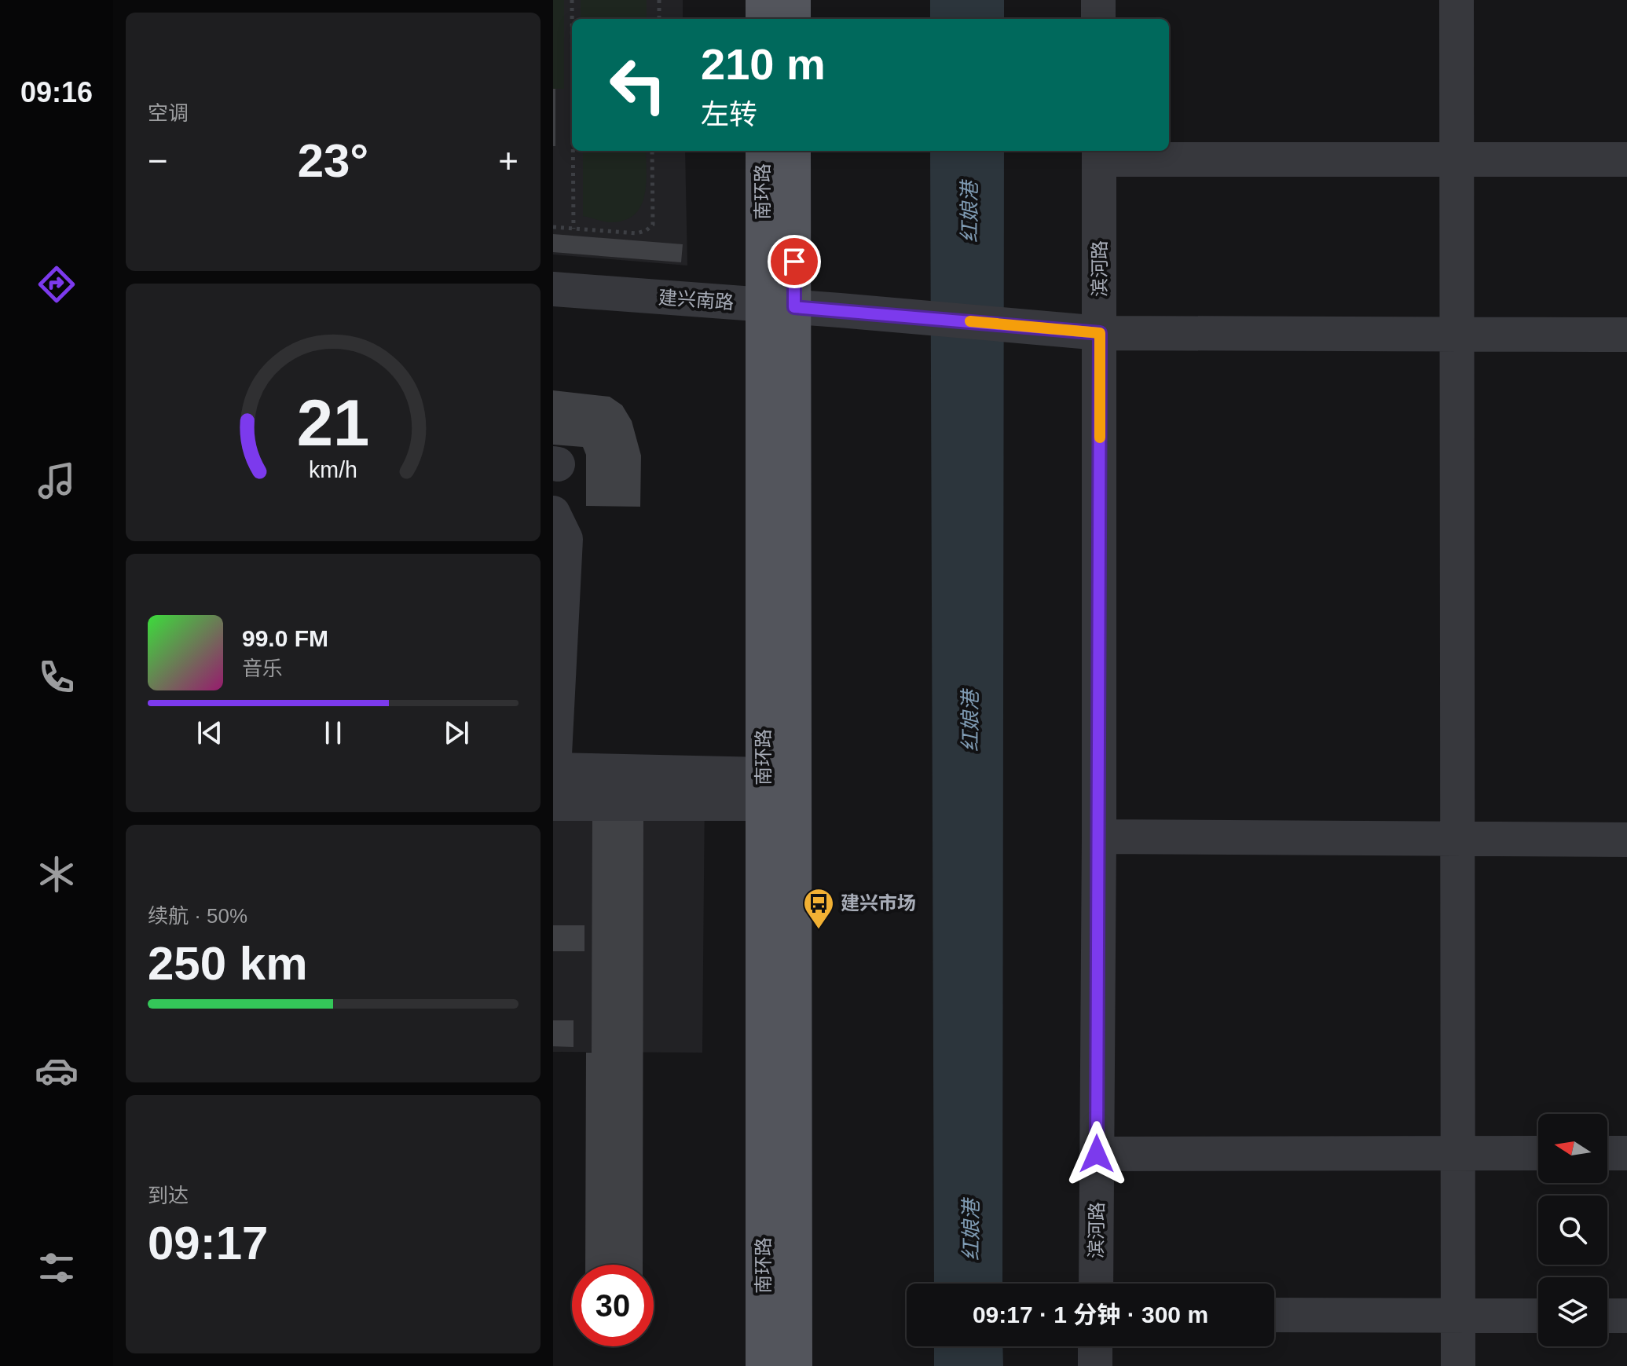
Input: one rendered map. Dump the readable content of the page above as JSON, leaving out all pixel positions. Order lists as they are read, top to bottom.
{
  "streets": {
    "main road": ["南环路"],
    "street": ["滨河路", "建兴南路"]
  },
  "crossings": [
    ["南环路", "建兴南路"],
    ["滨河路", "建兴南路"]
  ],
  "water": ["红娘港"],
  "places": {
    "bus stop": ["建兴市场"]
  },
  "north": "left",
  "page": {
    "tabs": "09:16",
    "tile": [
      "空调",
      ["续航 · 50%", "250 km"],
      ["到达", "09:17"]
    ],
    "turn": ["210 m", "左转"],
    "heat": ["−", "23°", "+"],
    "song": ["99.0 FM", "音乐"],
    "limit": "30",
    "trip": "09:17 · 1 分钟 · 300 m",
    "gauge": ["21", "km/h"]
  }
}
